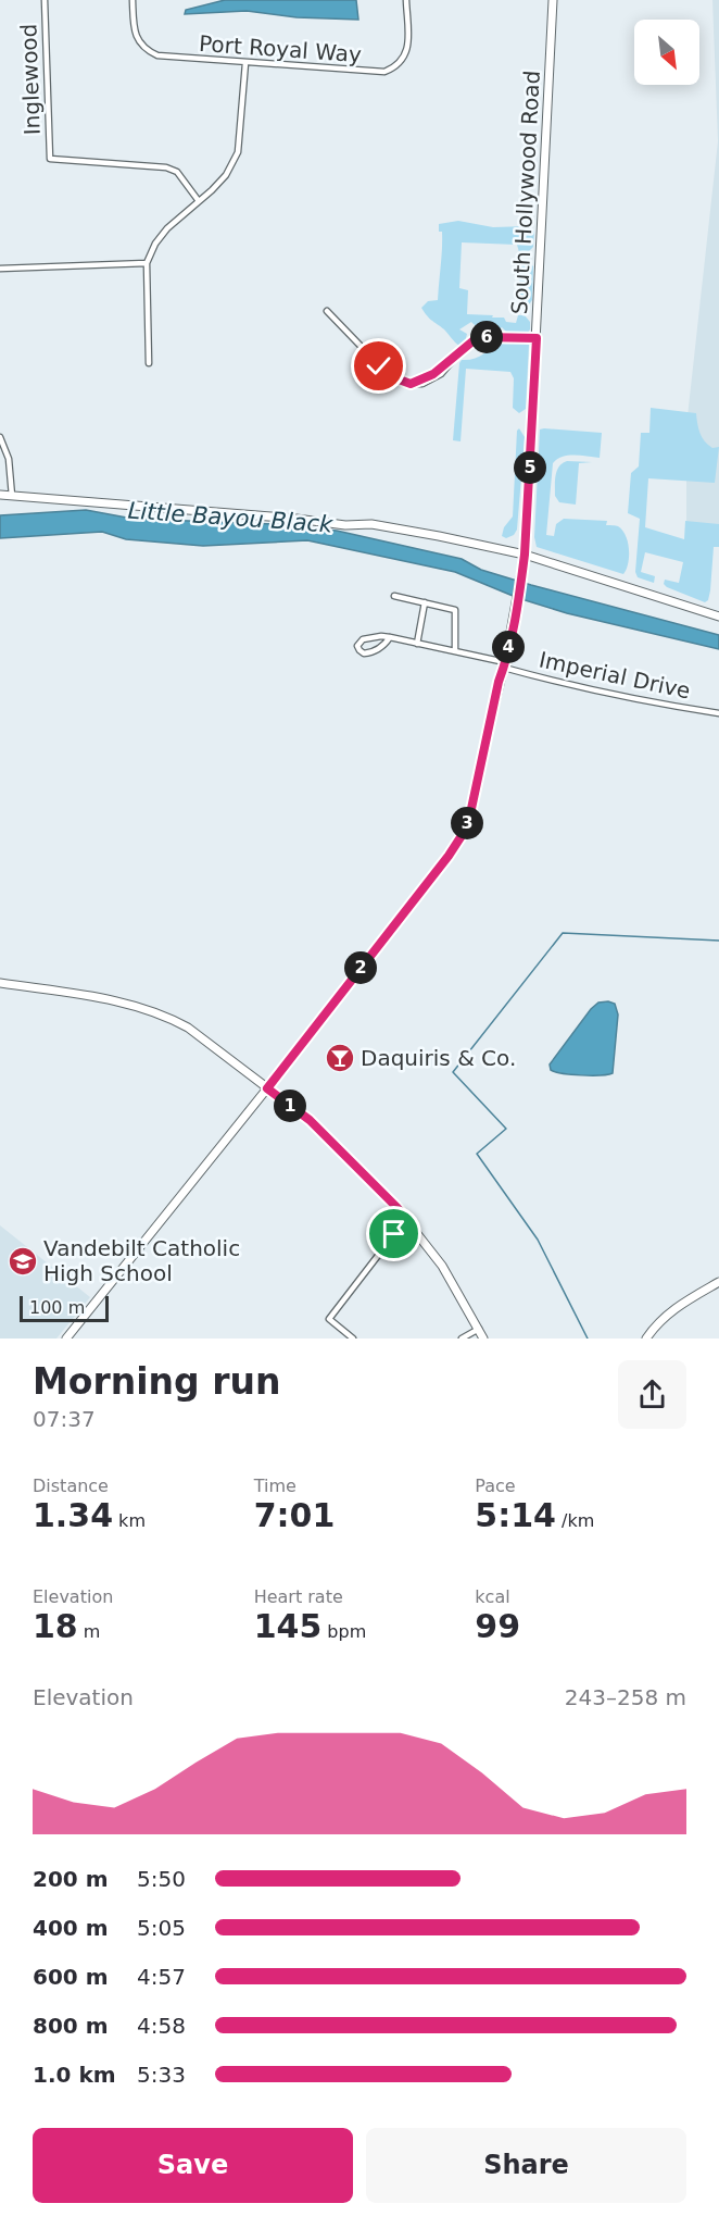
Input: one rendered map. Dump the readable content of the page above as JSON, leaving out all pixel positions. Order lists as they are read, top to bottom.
{
  "streets": {
    "main road": ["South Hollywood Road"],
    "street": ["Port Royal Way", "Inglewood", "Imperial Drive"]
  },
  "crossings": [
    ["South Hollywood Road", "Imperial Drive"]
  ],
  "water": ["Little Bayou Black"],
  "places": {
    "bar": ["Daquiris & Co."],
    "school or university": ["Vandebilt Catholic High School"]
  },
  "scale_bar": "100 m",
  "north": "bottom right",
  "page": {
    "pins": [
      "6",
      "5",
      "4",
      "3",
      "2",
      "1"
    ],
    "scale": "100 m",
    "heading": ["Morning run", "07:37"],
    "stats": [
      ["Distance", "1.34 km"],
      ["Time", "7:01"],
      ["Pace", "5:14 /km"],
      ["Elevation", "18 m"],
      ["Heart rate", "145 bpm"],
      ["kcal", "99"]
    ],
    "chart": ["Elevation", "243–258 m"],
    "list": [
      {
        "name": "200 m",
        "note": "5:50"
      },
      {
        "name": "400 m",
        "note": "5:05"
      },
      {
        "name": "600 m",
        "note": "4:57"
      },
      {
        "name": "800 m",
        "note": "4:58"
      },
      {
        "name": "1.0 km",
        "note": "5:33"
      }
    ],
    "buttons": ["Save", "Share"]
  }
}
